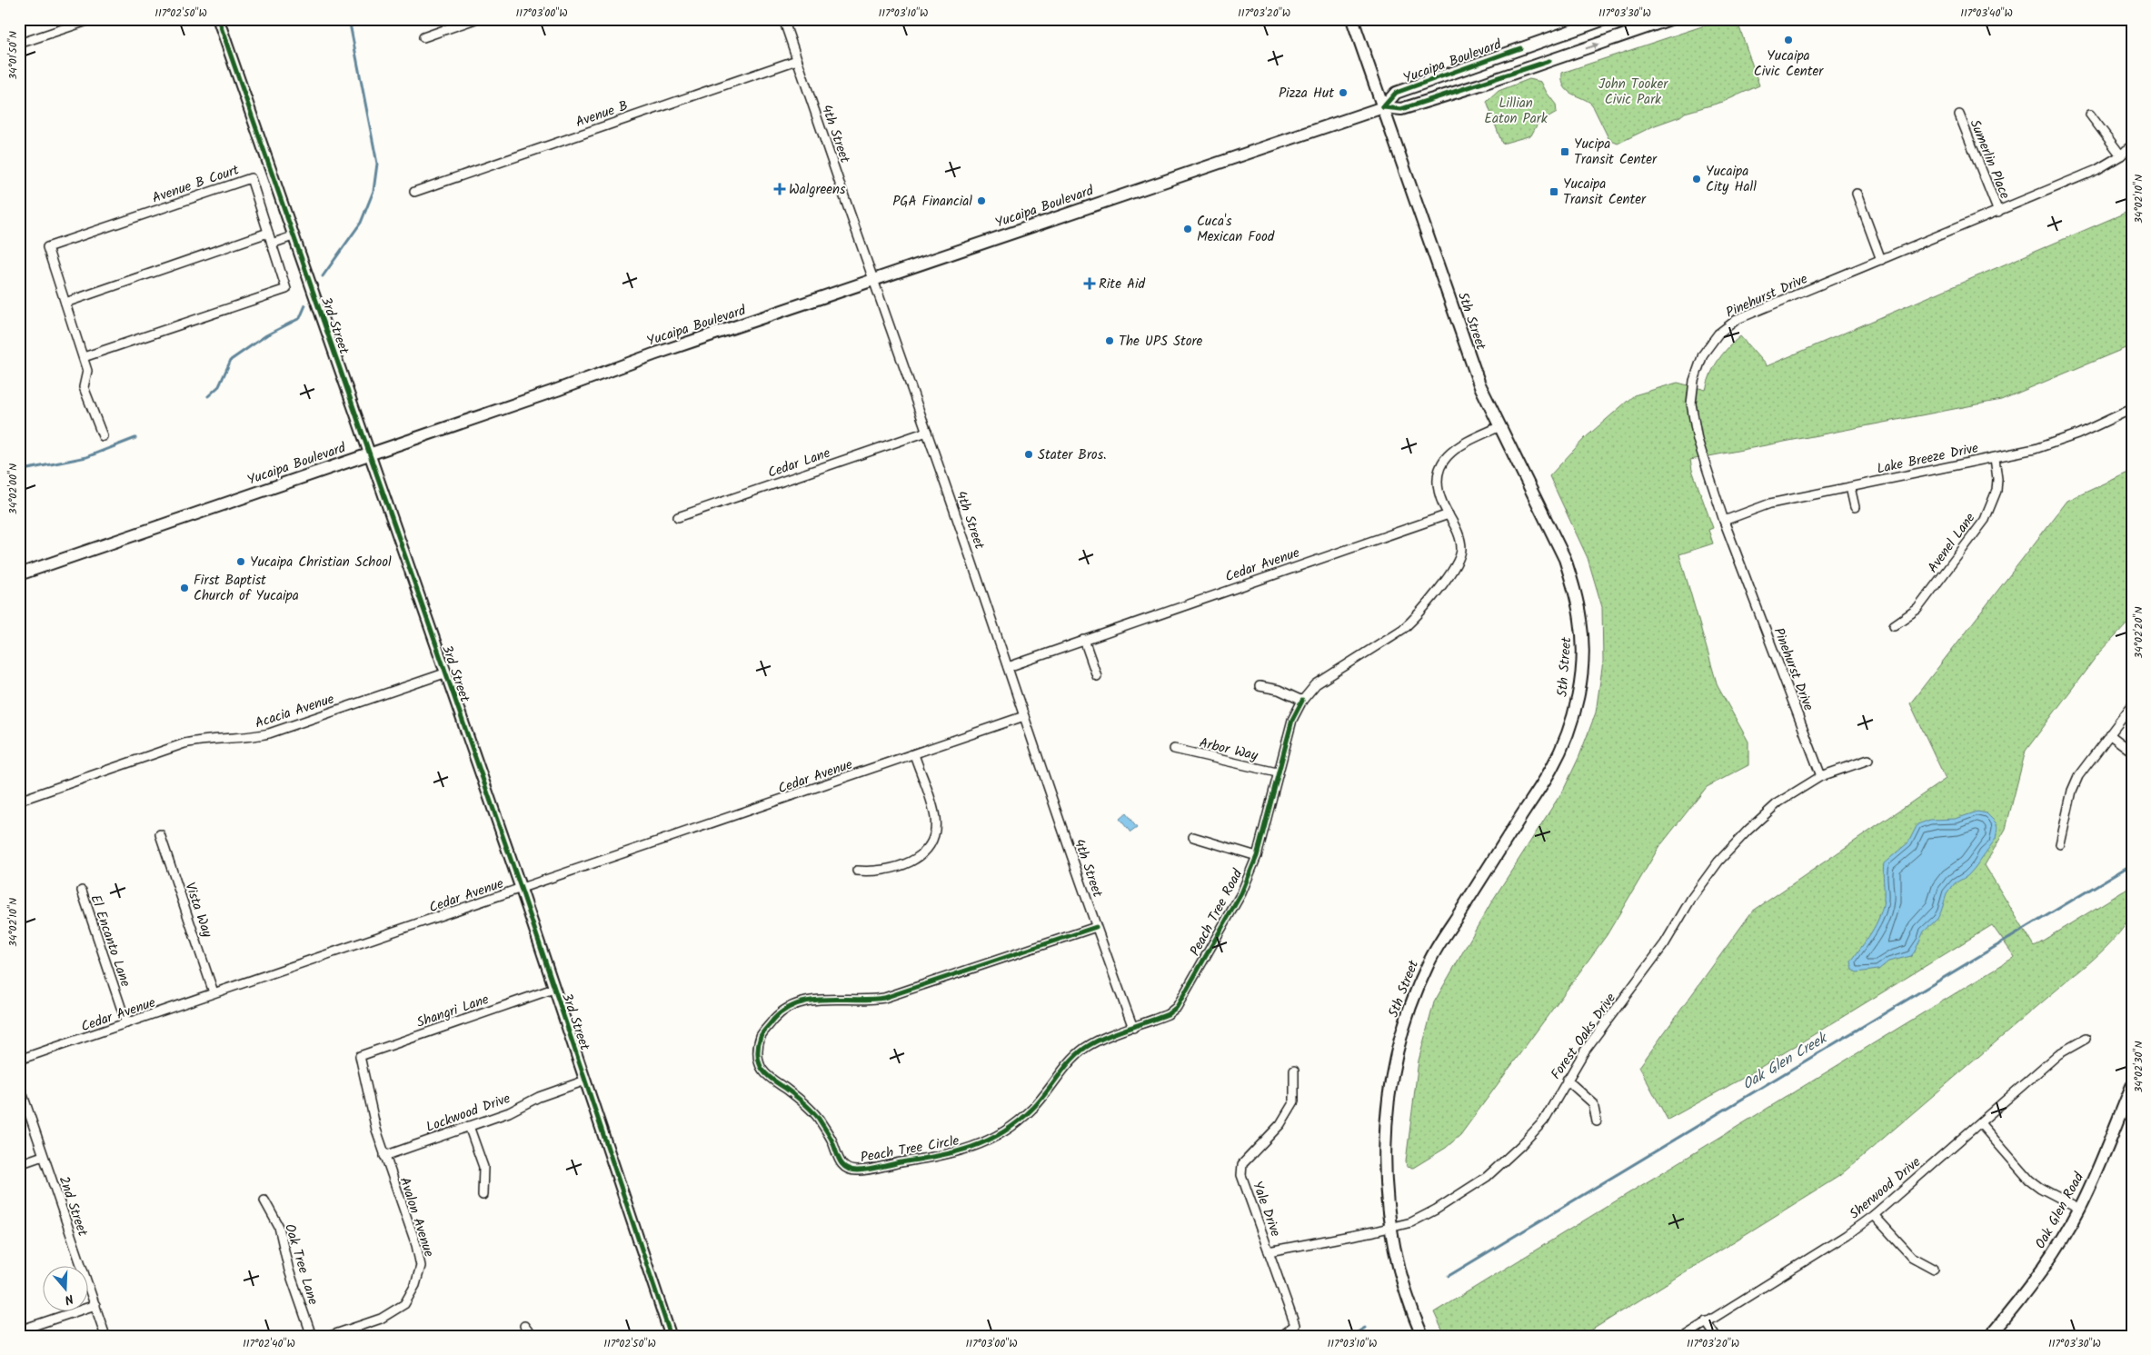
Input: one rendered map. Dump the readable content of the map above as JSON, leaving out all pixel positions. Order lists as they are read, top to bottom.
{
  "streets": {
    "main road": ["Yucaipa Boulevard", "5th Street", "Oak Glen Road"],
    "street": [
      "Avenue B",
      "4th Street",
      "Sumerlin Place",
      "Avenue B Court",
      "Pinehurst Drive",
      "3rd Street",
      "Lake Breeze Drive",
      "Cedar Lane",
      "Avenel Lane",
      "Cedar Avenue",
      "Acacia Avenue",
      "Arbor Way",
      "Vista Way",
      "Peach Tree Road",
      "El Encanto Lane",
      "Shangri Lane",
      "Forest Oaks Drive",
      "Lockwood Drive",
      "Peach Tree Circle",
      "Sherwood Drive",
      "2nd Street",
      "Yale Drive",
      "Avalon Avenue",
      "Oak Tree Lane"
    ]
  },
  "crossings": [
    ["Yucaipa Boulevard", "4th Street"],
    ["Yucaipa Boulevard", "5th Street"],
    ["Yucaipa Boulevard", "3rd Street"],
    ["Avenue B", "4th Street"],
    ["4th Street", "Cedar Lane"],
    ["4th Street", "Cedar Avenue"],
    ["4th Street", "Peach Tree Road"],
    ["4th Street", "Peach Tree Circle"],
    ["Sumerlin Place", "Pinehurst Drive"],
    ["Pinehurst Drive", "Lake Breeze Drive"],
    ["Pinehurst Drive", "Forest Oaks Drive"],
    ["5th Street", "Peach Tree Road"],
    ["5th Street", "Forest Oaks Drive"],
    ["3rd Street", "Cedar Avenue"],
    ["3rd Street", "Acacia Avenue"],
    ["3rd Street", "Shangri Lane"],
    ["3rd Street", "Lockwood Drive"],
    ["Lake Breeze Drive", "Avenel Lane"],
    ["Cedar Avenue", "Vista Way"],
    ["Cedar Avenue", "Peach Tree Road"],
    ["Cedar Avenue", "El Encanto Lane"],
    ["Arbor Way", "Peach Tree Road"],
    ["Peach Tree Road", "Peach Tree Circle"],
    ["Shangri Lane", "Avalon Avenue"],
    ["Forest Oaks Drive", "Yale Drive"],
    ["Lockwood Drive", "Avalon Avenue"]
  ],
  "water": ["Oak Glen Creek"],
  "parks": ["John Tooker Civic Park", "Lillian Eaton Park"],
  "places": {
    "other": [
      "Yucaipa Civic Center",
      "Pizza Hut",
      "Yucaipa City Hall",
      "PGA Financial",
      "Cuca's Mexican Food",
      "The UPS Store",
      "Stater Bros.",
      "Yucaipa Christian School",
      "First Baptist Church of Yucaipa"
    ],
    "transit": ["Yucipa Transit Center", "Yucaipa Transit Center"],
    "health": ["Walgreens", "Rite Aid"]
  },
  "north": "bottom",
  "coordinates": [
    "117°02'50\"W",
    "117°03'00\"W",
    "117°03'10\"W",
    "117°03'20\"W",
    "117°03'30\"W",
    "117°03'40\"W",
    "34°01'50\"N",
    "34°02'10\"N",
    "34°02'00\"N",
    "34°02'20\"N",
    "34°02'30\"N",
    "117°02'40\"W"
  ]
}
